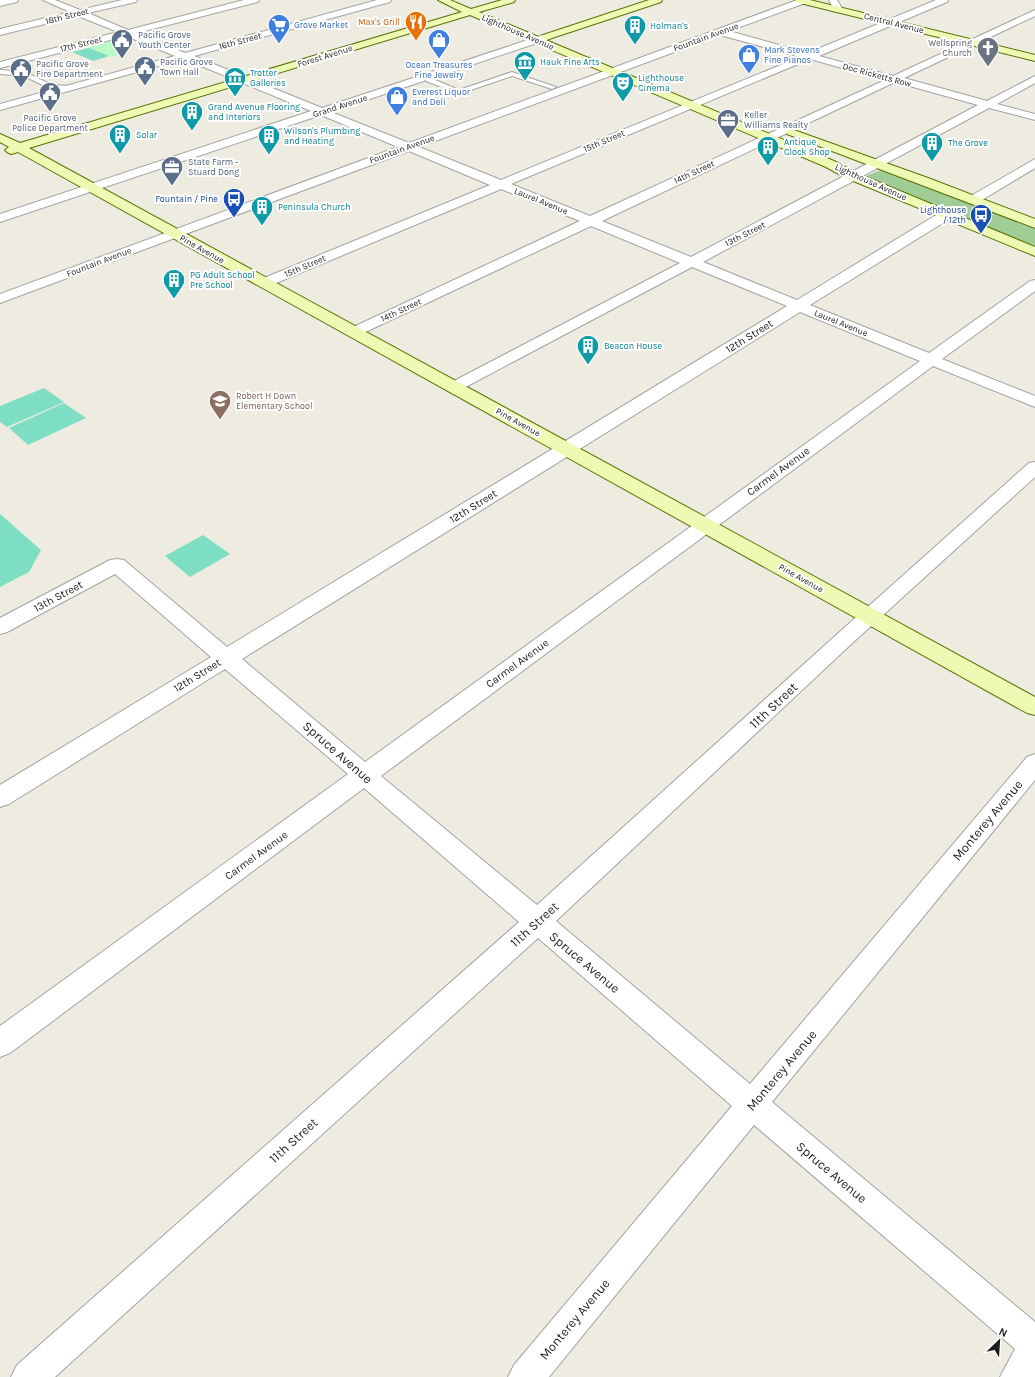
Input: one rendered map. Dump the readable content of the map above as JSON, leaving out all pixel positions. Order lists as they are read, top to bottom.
{
  "streets": {
    "main road": [
      "Central Avenue",
      "Lighthouse Avenue",
      "Forest Avenue",
      "Grand Avenue",
      "Pine Avenue"
    ],
    "street": [
      "18th Street",
      "Fountain Avenue",
      "16th Street",
      "17th Street",
      "Doc Ricketts Row",
      "15th Street",
      "14th Street",
      "Laurel Avenue",
      "13th Street",
      "12th Street",
      "Carmel Avenue",
      "11th Street",
      "Spruce Avenue",
      "Monterey Avenue"
    ]
  },
  "crossings": [
    ["18th Street", "Laurel Avenue"],
    ["Central Avenue", "Fountain Avenue"],
    ["Central Avenue", "15th Street"],
    ["Central Avenue", "14th Street"],
    ["Lighthouse Avenue", "Fountain Avenue"],
    ["Lighthouse Avenue", "Forest Avenue"],
    ["Lighthouse Avenue", "Grand Avenue"],
    ["Lighthouse Avenue", "15th Street"],
    ["Lighthouse Avenue", "14th Street"],
    ["Lighthouse Avenue", "13th Street"],
    ["Lighthouse Avenue", "12th Street"],
    ["Fountain Avenue", "Doc Ricketts Row"],
    ["Fountain Avenue", "Laurel Avenue"],
    ["Fountain Avenue", "Pine Avenue"],
    ["16th Street", "Laurel Avenue"],
    ["17th Street", "Laurel Avenue"],
    ["Forest Avenue", "Laurel Avenue"],
    ["Forest Avenue", "Pine Avenue"],
    ["Doc Ricketts Row", "15th Street"],
    ["Doc Ricketts Row", "14th Street"],
    ["Doc Ricketts Row", "13th Street"],
    ["Grand Avenue", "Laurel Avenue"],
    ["Grand Avenue", "Pine Avenue"],
    ["15th Street", "Laurel Avenue"],
    ["15th Street", "Pine Avenue"],
    ["14th Street", "Laurel Avenue"],
    ["14th Street", "Pine Avenue"],
    ["Laurel Avenue", "13th Street"],
    ["Laurel Avenue", "12th Street"],
    ["Laurel Avenue", "Carmel Avenue"],
    ["13th Street", "Pine Avenue"],
    ["13th Street", "Spruce Avenue"],
    ["Pine Avenue", "12th Street"],
    ["Pine Avenue", "Carmel Avenue"],
    ["Pine Avenue", "11th Street"],
    ["12th Street", "Spruce Avenue"],
    ["Carmel Avenue", "Spruce Avenue"],
    ["11th Street", "Spruce Avenue"],
    ["Spruce Avenue", "Monterey Avenue"]
  ],
  "places": {
    "restaurant": ["Max's Grill"],
    "supermarket": ["Grove Market"],
    "building": [
      "Holman's",
      "Grand Avenue Flooring and Interiors",
      "Solar",
      "Wilson's Plumbing and Heating",
      "The Grove",
      "Antique Clock Shop",
      "Peninsula Church",
      "PG Adult School Pre School",
      "Beacon House"
    ],
    "public building": [
      "Pacific Grove Youth Center",
      "Pacific Grove Town Hall",
      "Pacific Grove Fire Department",
      "Pacific Grove Police Department"
    ],
    "shop": ["Ocean Treasures Fine Jewelry", "Mark Stevens Fine Pianos", "Everest Liquor and Deli"],
    "church": ["Wellspring Church"],
    "museum": ["Hauk Fine Arts", "Trotter Galleries"],
    "theatre": ["Lighthouse Cinema"],
    "office": ["Keller Williams Realty", "State Farm - Stuard Dong"],
    "bus stop": ["Fountain / Pine", "Lighthouse / 12th"],
    "school or university": ["Robert H Down Elementary School"]
  },
  "north": "top right"
}
